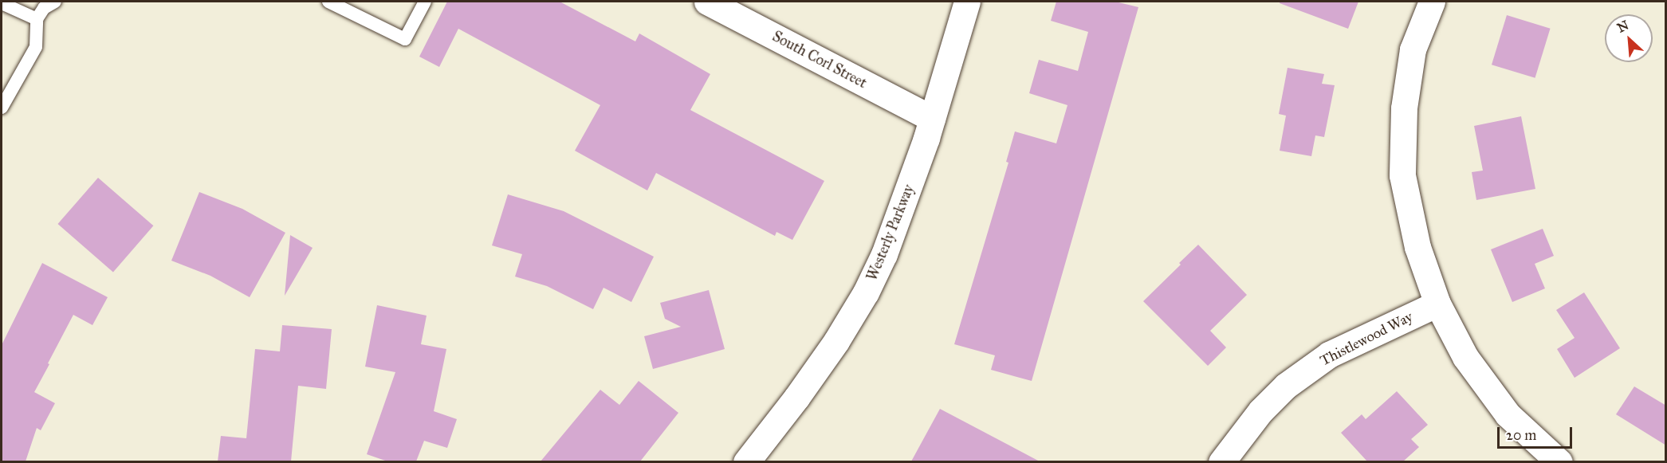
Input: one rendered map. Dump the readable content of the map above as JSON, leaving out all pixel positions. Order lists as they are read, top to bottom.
{
  "streets": {
    "street": ["South Corl Street", "Westerly Parkway", "Thistlewood Way"]
  },
  "crossings": [
    ["South Corl Street", "Westerly Parkway"]
  ],
  "scale_bar": "20 m",
  "north": "top left"
}
